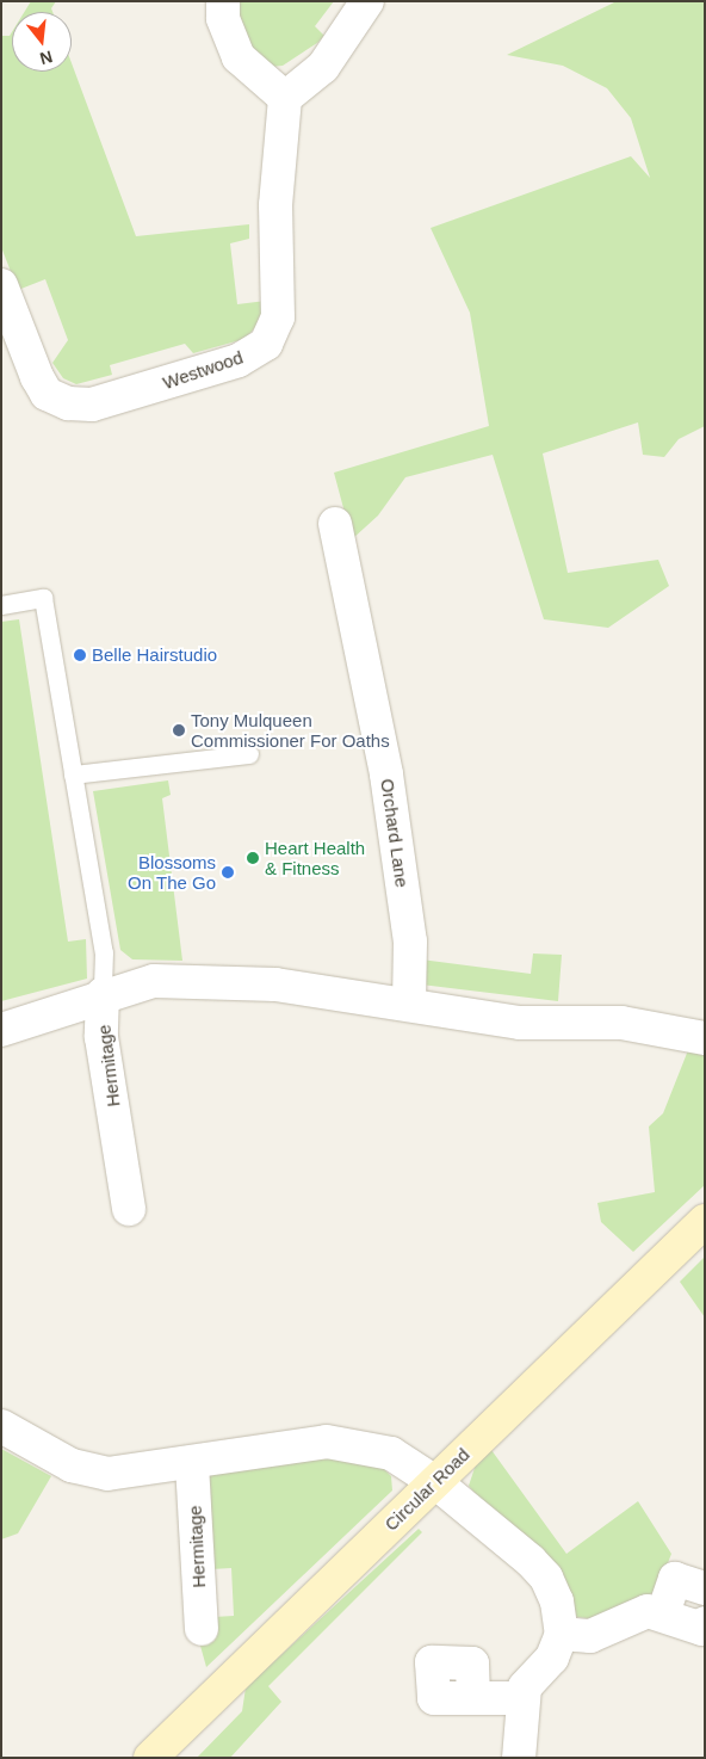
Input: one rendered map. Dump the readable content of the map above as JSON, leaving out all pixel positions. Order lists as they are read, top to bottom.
{
  "streets": {
    "main road": ["Circular Road"],
    "street": ["Westwood", "Orchard Lane", "Hermitage"]
  },
  "places": [
    "Belle Hairstudio",
    "Tony Mulqueen Commissioner For Oaths",
    "Heart Health & Fitness",
    "Blossoms On The Go"
  ],
  "north": "bottom"
}
